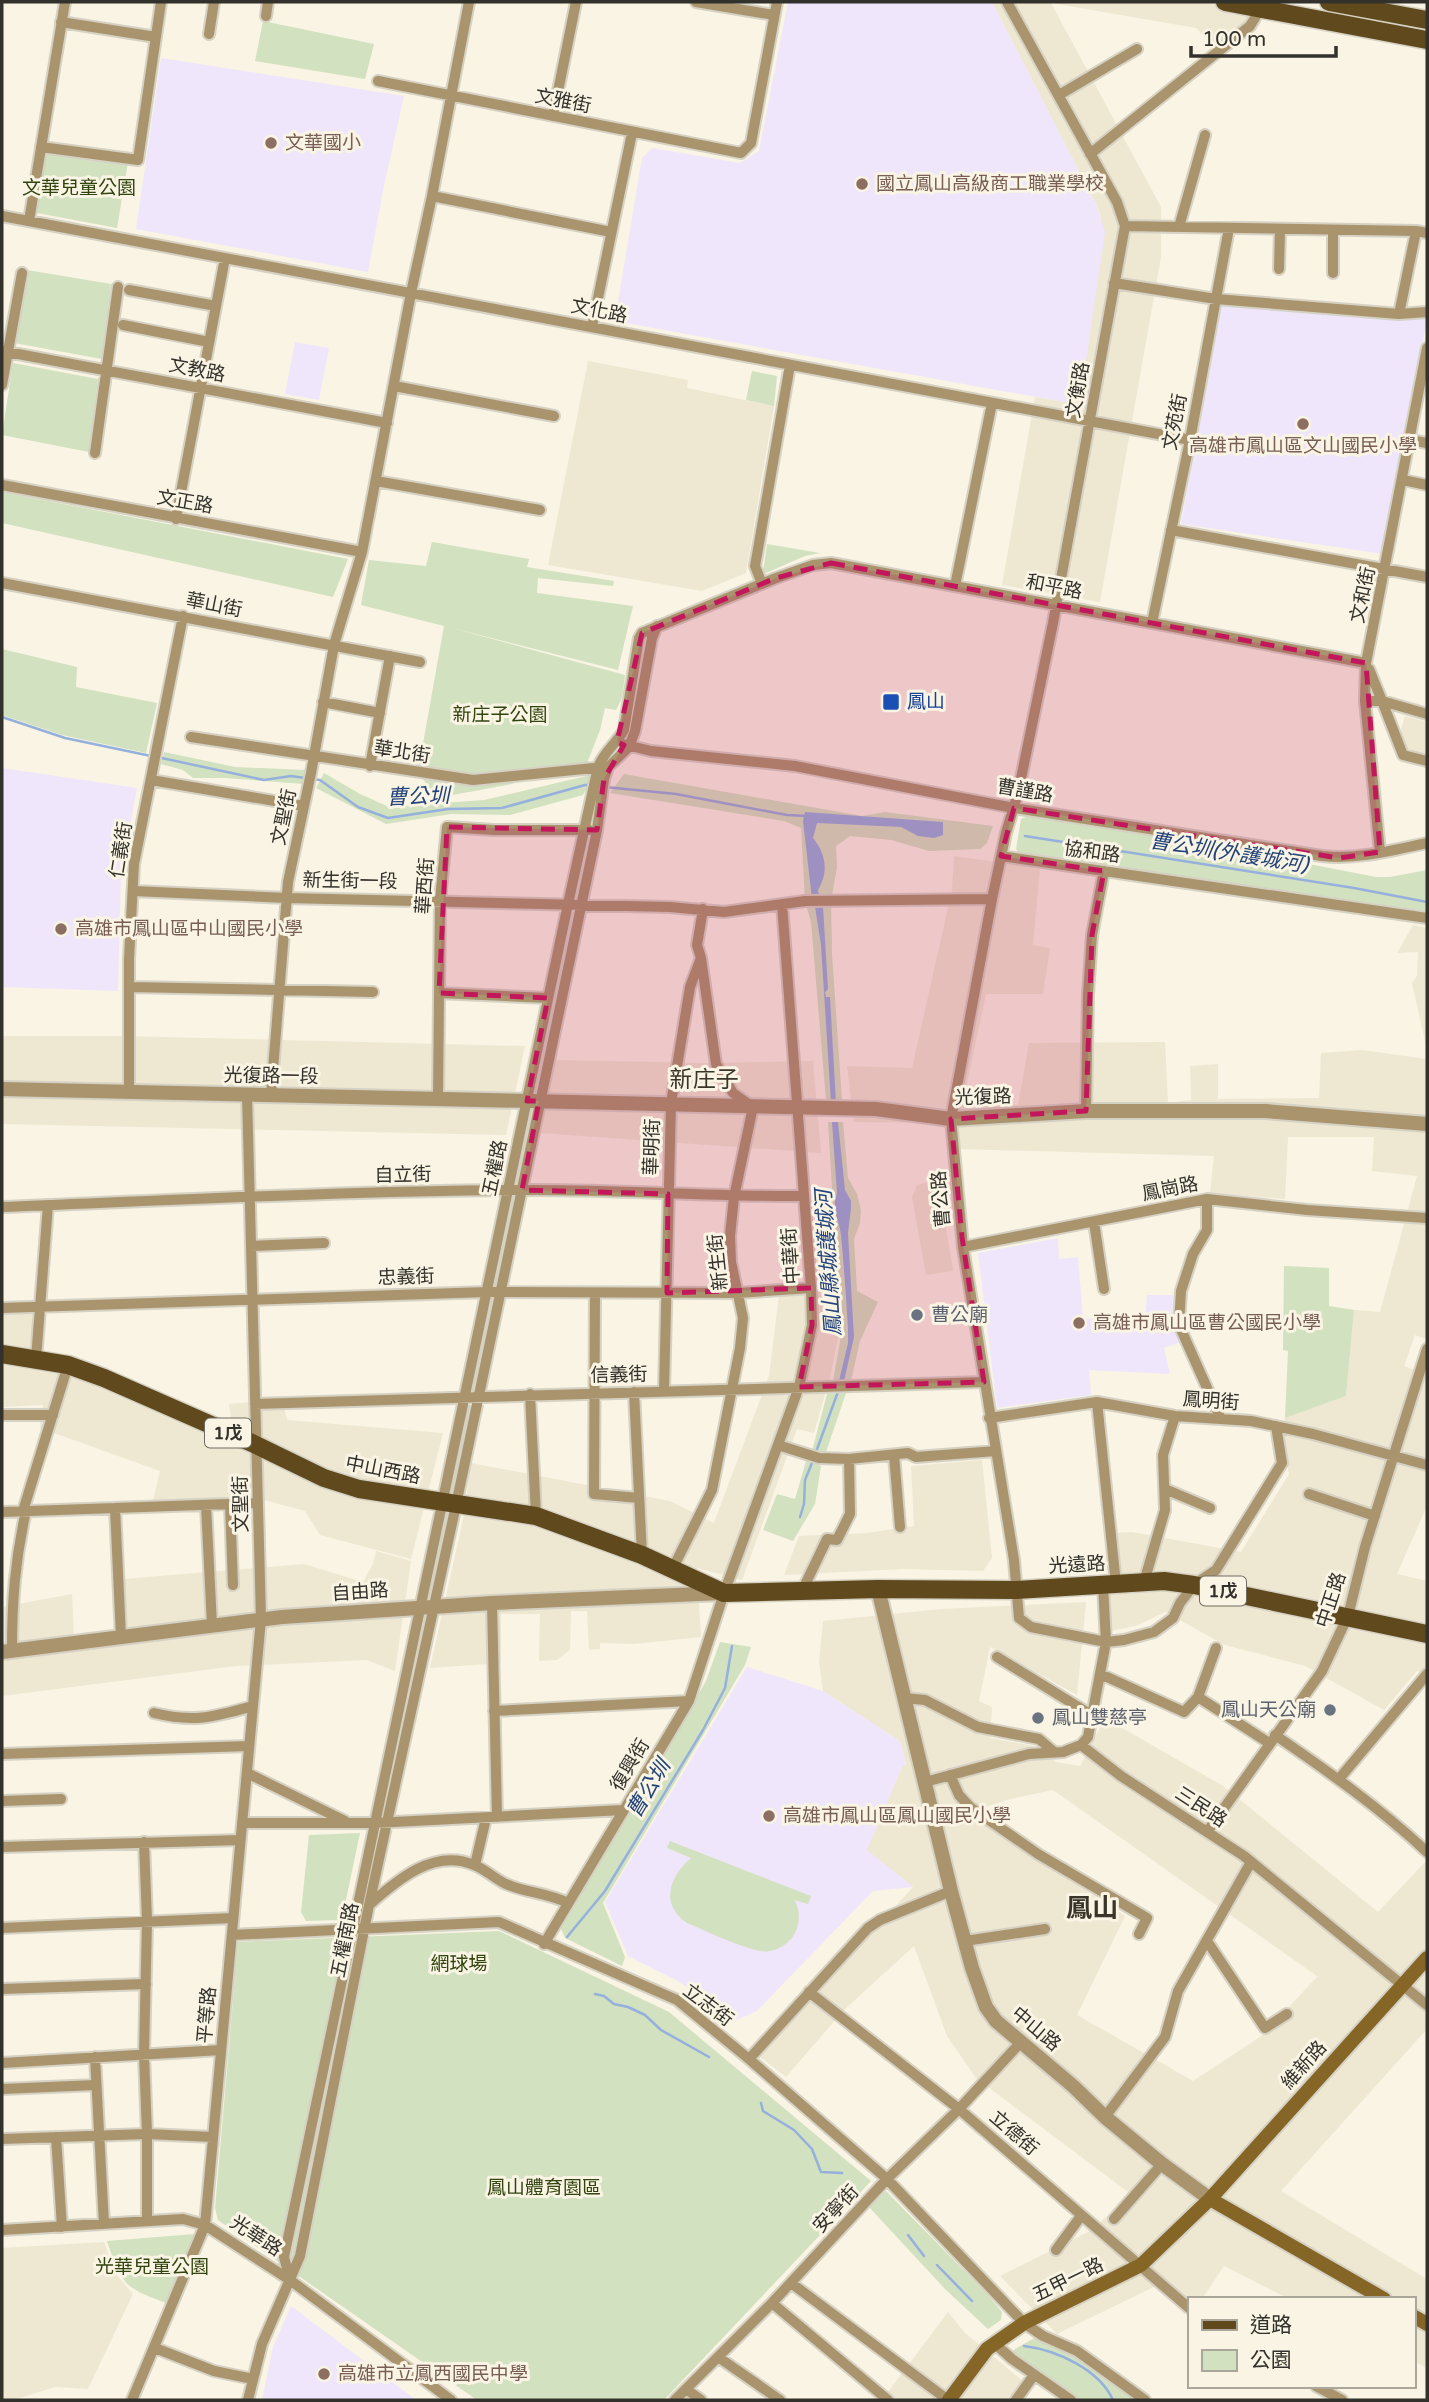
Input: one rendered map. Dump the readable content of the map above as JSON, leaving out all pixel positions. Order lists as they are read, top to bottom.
{
  "streets": {
    "main road": [
      "1戊",
      "中山西路",
      "光遠路",
      "中山路",
      "維新路",
      "五甲一路"
    ],
    "street": [
      "文雅街",
      "文化路",
      "文教路",
      "文衡路",
      "文苑街",
      "文正路",
      "和平路",
      "文和街",
      "華山街",
      "華北街",
      "曹謹路",
      "文聖街",
      "仁義街",
      "協和路",
      "新生街一段",
      "華西街",
      "光復路一段",
      "光復路",
      "華明街",
      "五權路",
      "自立街",
      "鳳崗路",
      "曹公路",
      "中華街",
      "新生街",
      "忠義街",
      "信義街",
      "鳳明街",
      "自由路",
      "中正路",
      "復興街",
      "三民路",
      "五權南路",
      "立志街",
      "平等路",
      "立德街",
      "安寧街",
      "光華路"
    ]
  },
  "crossings": [
    ["文雅街", "文聖街"],
    ["文化路", "文衡路"],
    ["文化路", "文苑街"],
    ["文化路", "文聖街"],
    ["文教路", "文聖街"],
    ["文衡路", "和平路"],
    ["文衡路", "曹謹路"],
    ["文衡路", "曹公路"],
    ["文苑街", "和平路"],
    ["文正路", "文聖街"],
    ["和平路", "文和街"],
    ["和平路", "曹謹路"],
    ["和平路", "五權路"],
    ["文和街", "曹謹路"],
    ["華山街", "文聖街"],
    ["華山街", "仁義街"],
    ["華北街", "文聖街"],
    ["華北街", "五權路"],
    ["曹謹路", "五權路"],
    ["曹謹路", "曹公路"],
    ["文聖街", "新生街一段"],
    ["文聖街", "光復路一段"],
    ["文聖街", "自立街"],
    ["文聖街", "忠義街"],
    ["文聖街", "信義街"],
    ["文聖街", "中山西路"],
    ["文聖街", "自由路"],
    ["文聖街", "平等路"],
    ["仁義街", "新生街一段"],
    ["仁義街", "光復路一段"],
    ["協和路", "曹公路"],
    ["新生街一段", "華西街"],
    ["新生街一段", "華明街"],
    ["新生街一段", "五權路"],
    ["華西街", "光復路一段"],
    ["華西街", "五權路"],
    ["光復路一段", "光復路"],
    ["光復路一段", "五權路"],
    ["光復路", "華明街"],
    ["光復路", "五權路"],
    ["光復路", "曹公路"],
    ["光復路", "中華街"],
    ["光復路", "新生街"],
    ["華明街", "自立街"],
    ["華明街", "忠義街"],
    ["華明街", "信義街"],
    ["五權路", "自立街"],
    ["五權路", "忠義街"],
    ["五權路", "信義街"],
    ["五權路", "中山西路"],
    ["五權路", "自由路"],
    ["五權路", "五權南路"],
    ["自立街", "中華街"],
    ["自立街", "新生街"],
    ["鳳崗路", "曹公路"],
    ["曹公路", "信義街"],
    ["曹公路", "鳳明街"],
    ["曹公路", "光遠路"],
    ["中華街", "忠義街"],
    ["中華街", "信義街"],
    ["中華街", "中山西路"],
    ["中華街", "光遠路"],
    ["中華街", "自由路"],
    ["中華街", "復興街"],
    ["新生街", "忠義街"],
    ["新生街", "信義街"],
    ["新生街", "中山西路"],
    ["鳳明街", "中正路"],
    ["中山西路", "光遠路"],
    ["中山西路", "自由路"],
    ["中山西路", "復興街"],
    ["光遠路", "自由路"],
    ["光遠路", "中正路"],
    ["光遠路", "復興街"],
    ["光遠路", "中山路"],
    ["自由路", "復興街"],
    ["自由路", "五權南路"],
    ["自由路", "平等路"],
    ["中正路", "三民路"],
    ["復興街", "立志街"],
    ["三民路", "維新路"],
    ["五權南路", "立志街"],
    ["五權南路", "光華路"],
    ["立志街", "平等路"],
    ["立志街", "安寧街"],
    ["立志街", "五甲一路"],
    ["平等路", "光華路"],
    ["中山路", "維新路"],
    ["中山路", "安寧街"],
    ["中山路", "五甲一路"],
    ["維新路", "五甲一路"],
    ["立德街", "安寧街"],
    ["立德街", "五甲一路"]
  ],
  "districts": ["新庄子", "鳳山"],
  "water": ["曹公圳", "曹公圳(外護城河)", "鳳山縣城護城河"],
  "parks": [
    "文華兒童公園",
    "新庄子公園",
    "網球場",
    "鳳山體育園區",
    "光華兒童公園"
  ],
  "places": {
    "other": [
      "文華國小",
      "國立鳳山高級商工職業學校",
      "高雄市鳳山區文山國民小學",
      "高雄市鳳山區中山國民小學",
      "曹公廟",
      "高雄市鳳山區曹公國民小學",
      "鳳山天公廟",
      "鳳山雙慈亭",
      "高雄市鳳山區鳳山國民小學",
      "高雄市立鳳西國民中學"
    ],
    "transit": ["鳳山"]
  },
  "legend": ["道路", "公園"],
  "scale_bar": "100 m"
}
